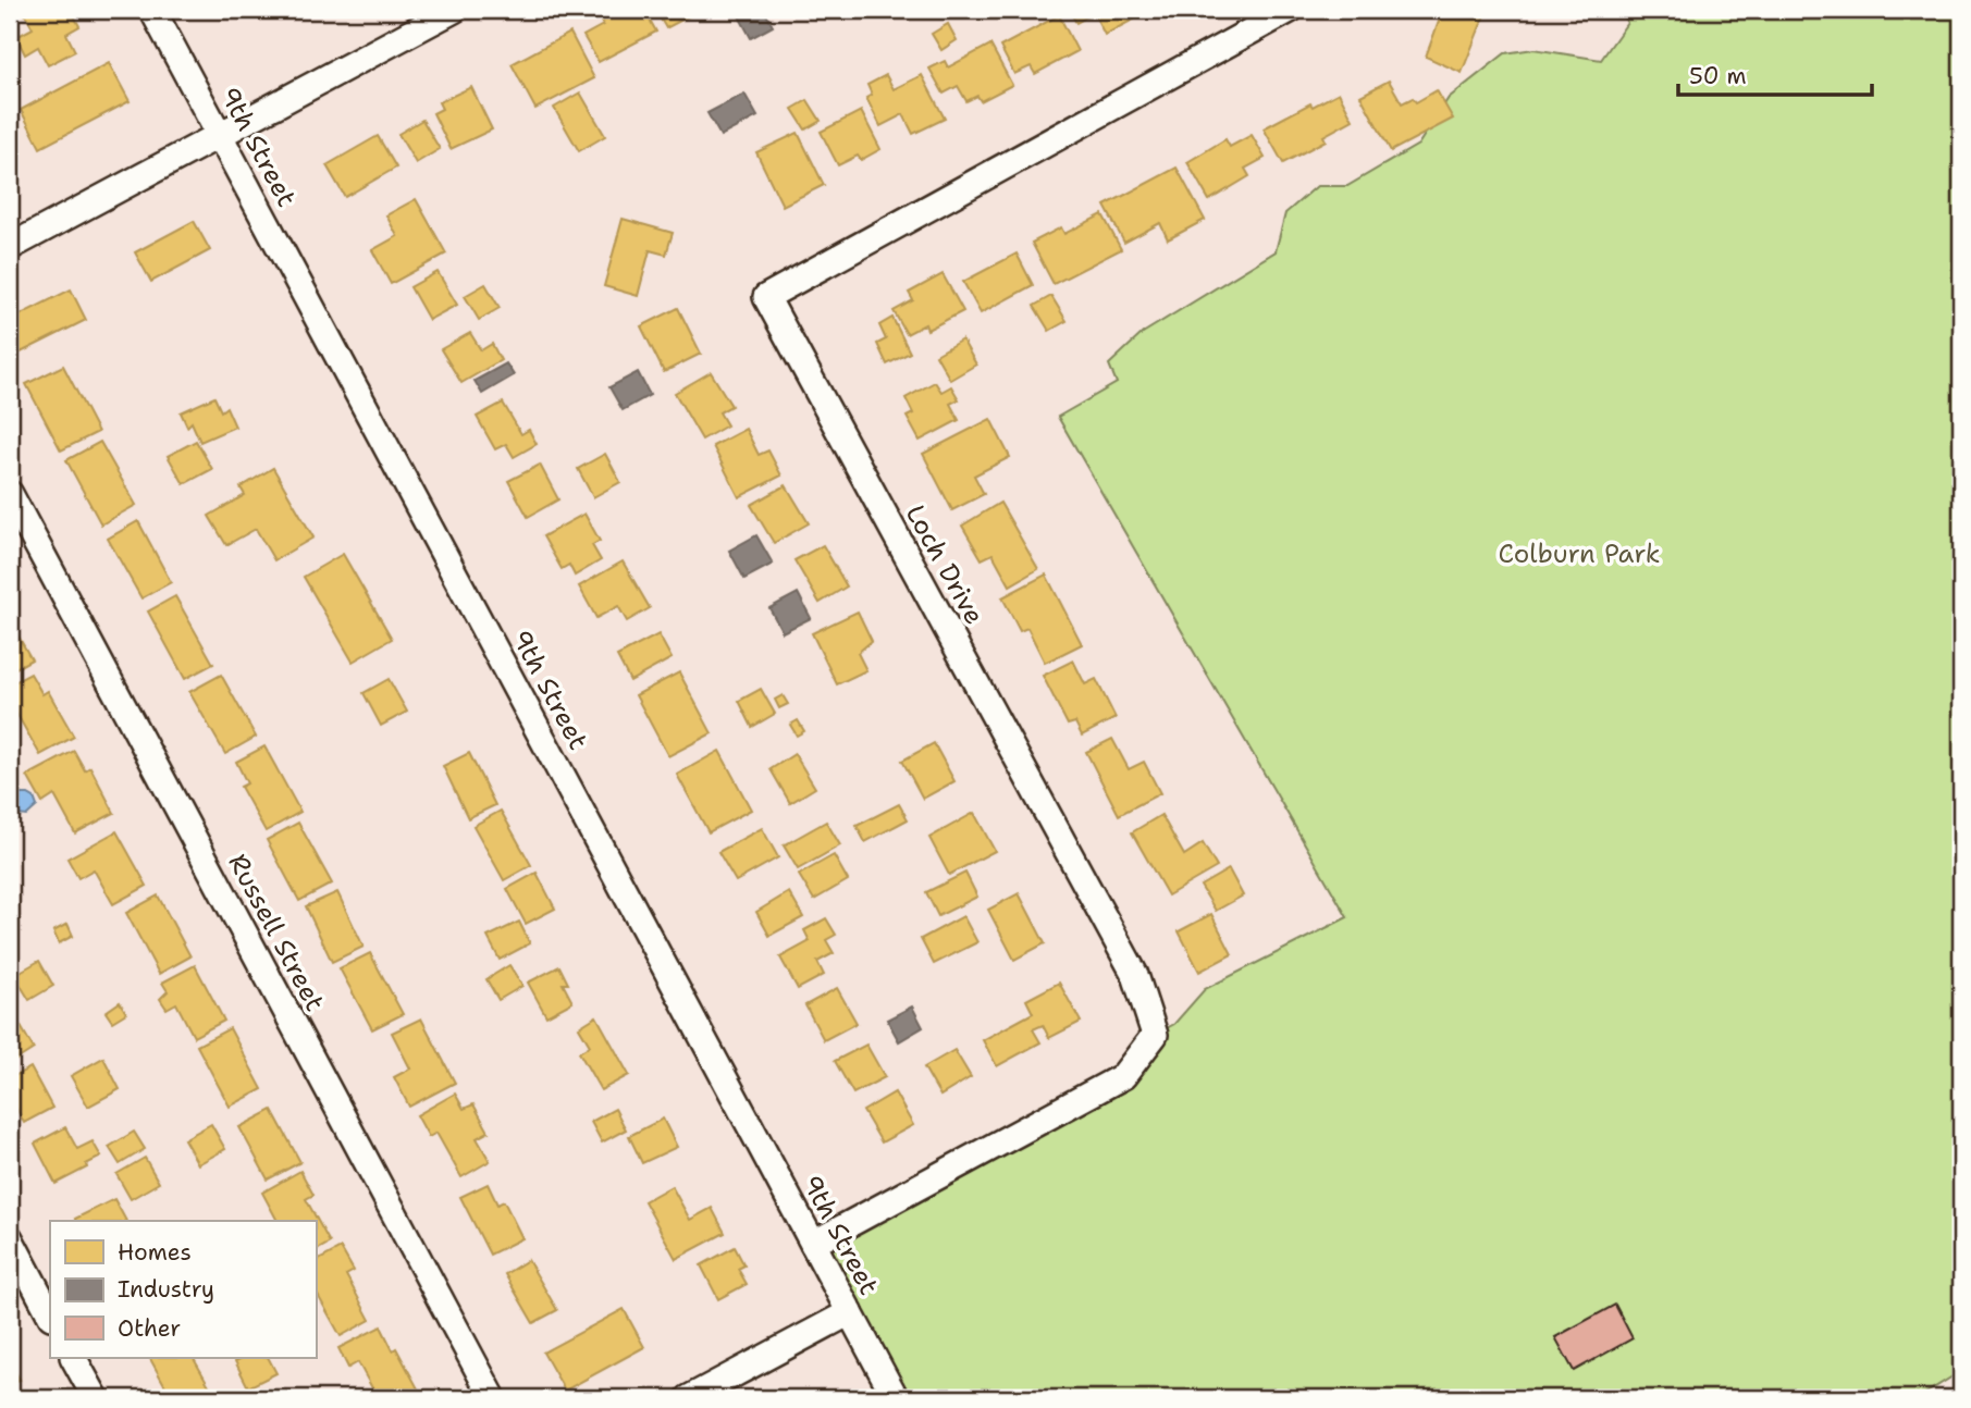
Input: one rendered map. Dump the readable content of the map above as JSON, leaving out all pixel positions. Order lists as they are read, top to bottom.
{
  "streets": {
    "street": ["9th Street", "Loch Drive", "Russell Street"]
  },
  "crossings": [
    ["9th Street", "Loch Drive"]
  ],
  "parks": ["Colburn Park"],
  "legend": ["Homes", "Industry", "Other"],
  "scale_bar": "50 m"
}
